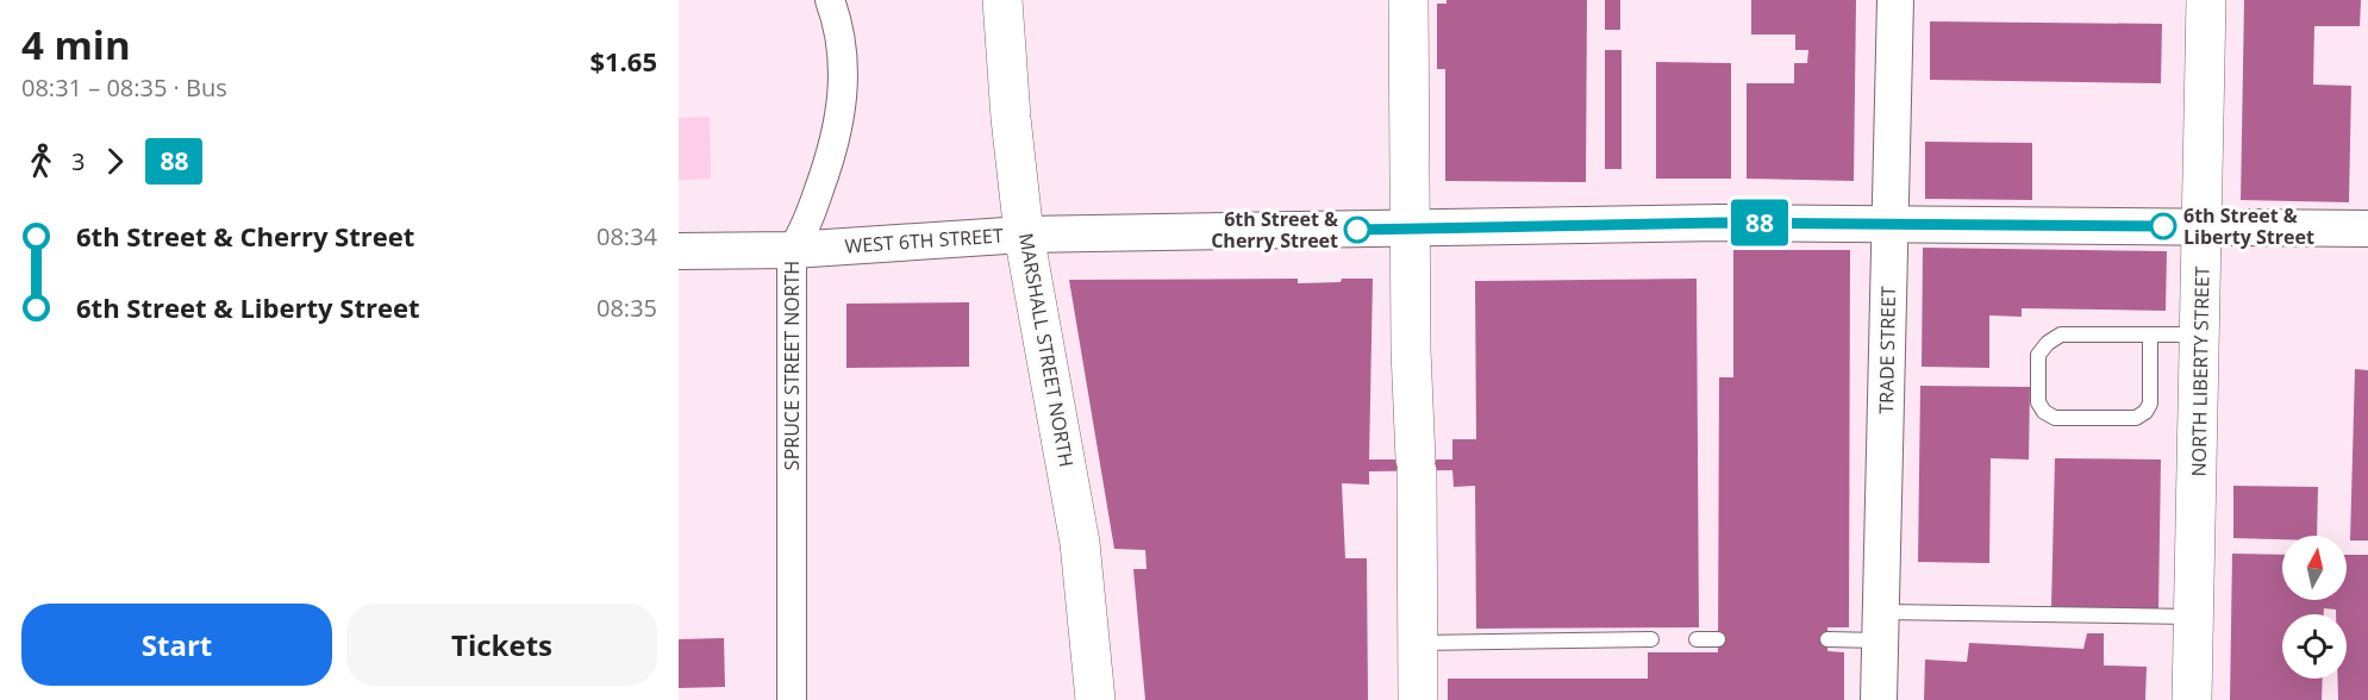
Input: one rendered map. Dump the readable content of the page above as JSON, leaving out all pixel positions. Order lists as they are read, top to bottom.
{
  "streets": {
    "main road": ["MARSHALL STREET NORTH", "NORTH LIBERTY STREET"],
    "street": ["WEST 6TH STREET", "TRADE STREET", "SPRUCE STREET NORTH"]
  },
  "crossings": [
    ["WEST 6TH STREET", "MARSHALL STREET NORTH"],
    ["WEST 6TH STREET", "TRADE STREET"],
    ["WEST 6TH STREET", "SPRUCE STREET NORTH"],
    ["WEST 6TH STREET", "NORTH LIBERTY STREET"]
  ],
  "places": ["6th Street & Liberty Street", "6th Street & Cherry Street"],
  "lines": ["bus line 88"],
  "north": "top",
  "page": {
    "heading": ["4 min", "08:31 – 08:35 · Bus", "$1.65"],
    "on_map": "88",
    "legs": ["3", "88"],
    "list": [
      {
        "name": "6th Street & Cherry Street",
        "value": "08:34"
      },
      {
        "name": "6th Street & Liberty Street",
        "value": "08:35"
      }
    ],
    "buttons": ["Start", "Tickets"]
  }
}
